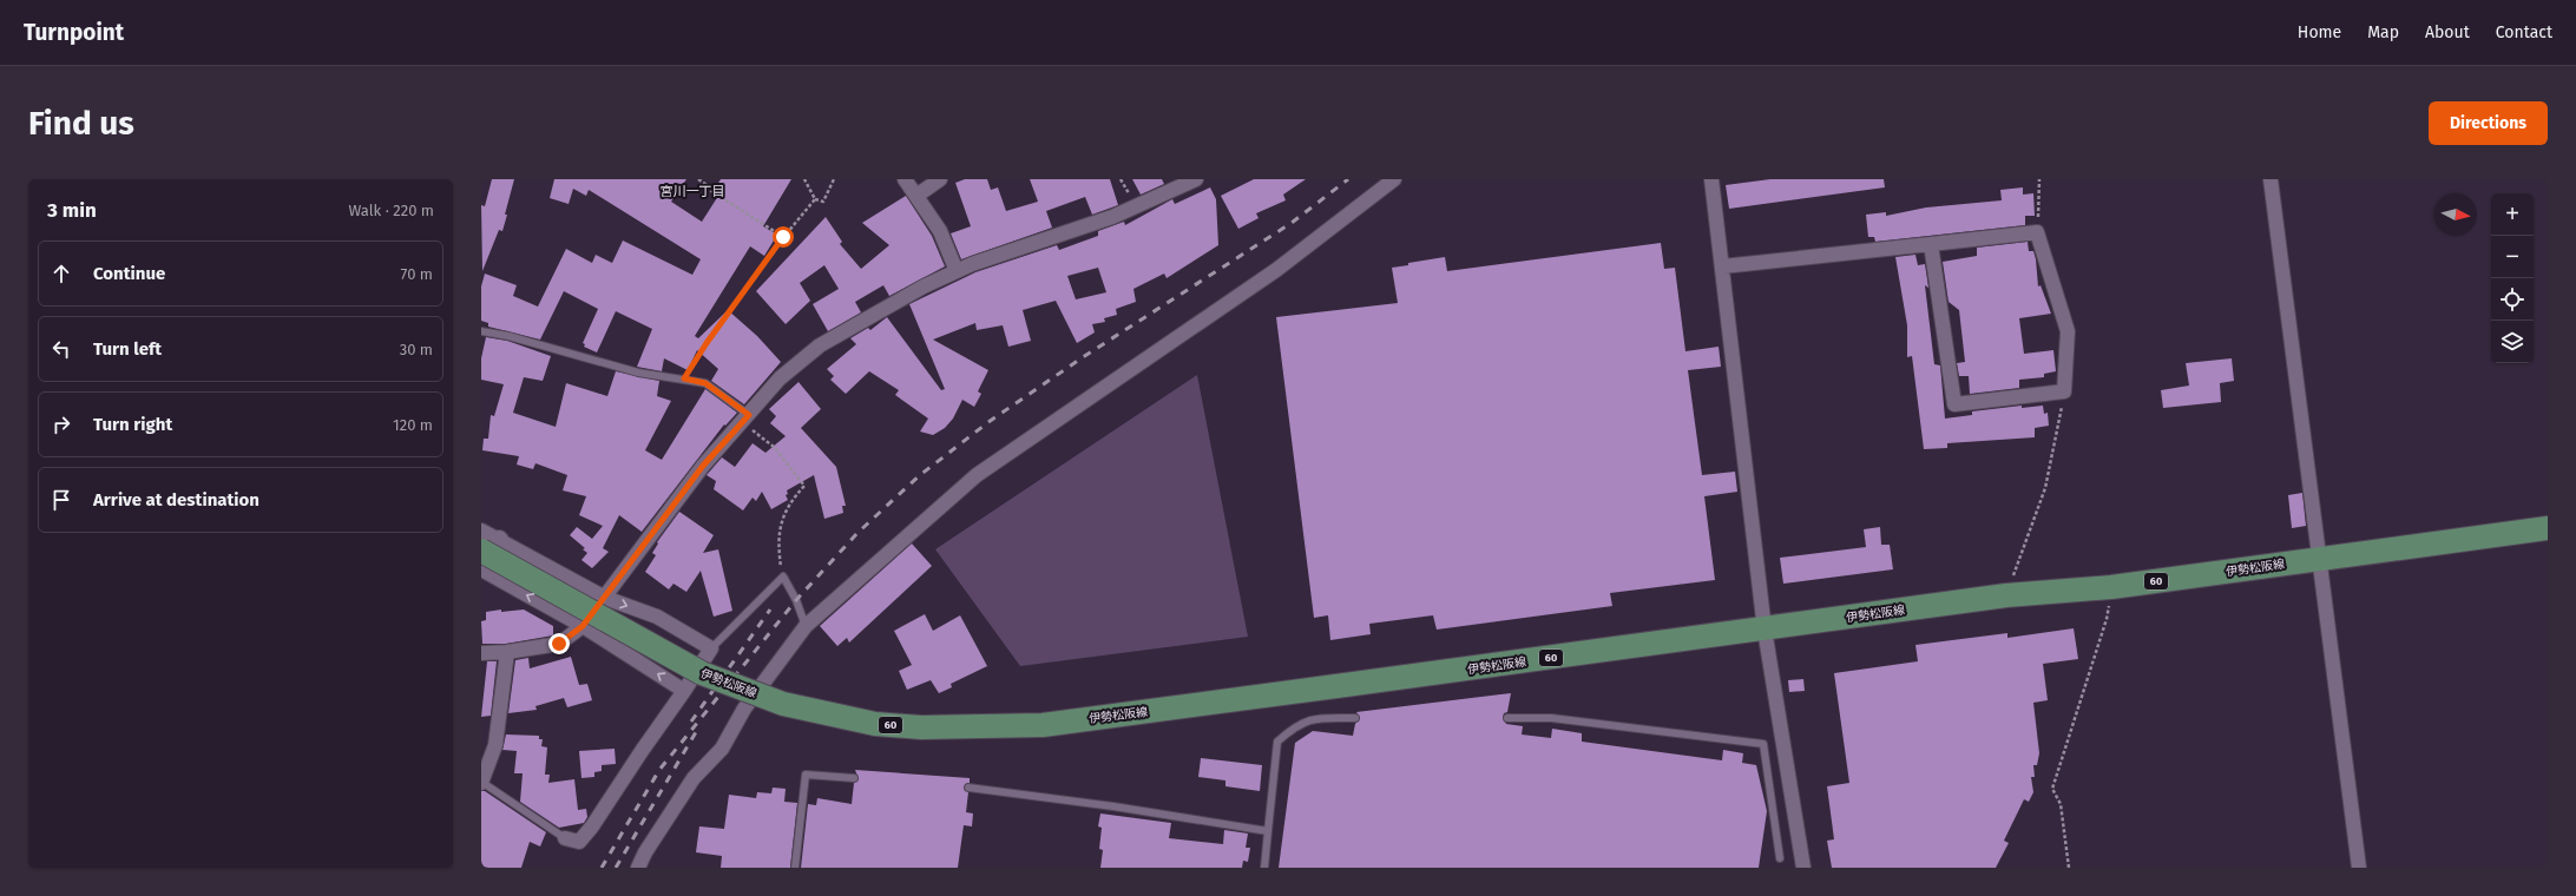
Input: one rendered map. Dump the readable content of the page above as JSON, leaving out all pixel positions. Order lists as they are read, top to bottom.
{
  "streets": {
    "main road": ["伊勢松阪線", "60"]
  },
  "districts": ["宮川一丁目"],
  "north": "right",
  "page": {
    "header": "Turnpoint",
    "nav": [
      "Home",
      "Map",
      "About",
      "Contact"
    ],
    "buttons": "Directions",
    "title": "Find us",
    "heading": ["3 min", "Walk · 220 m"],
    "map_buttons": ["+", "−"],
    "list": [
      ["Continue", "70 m"],
      ["Turn left", "30 m"],
      ["Turn right", "120 m"],
      "Arrive at destination"
    ]
  }
}
